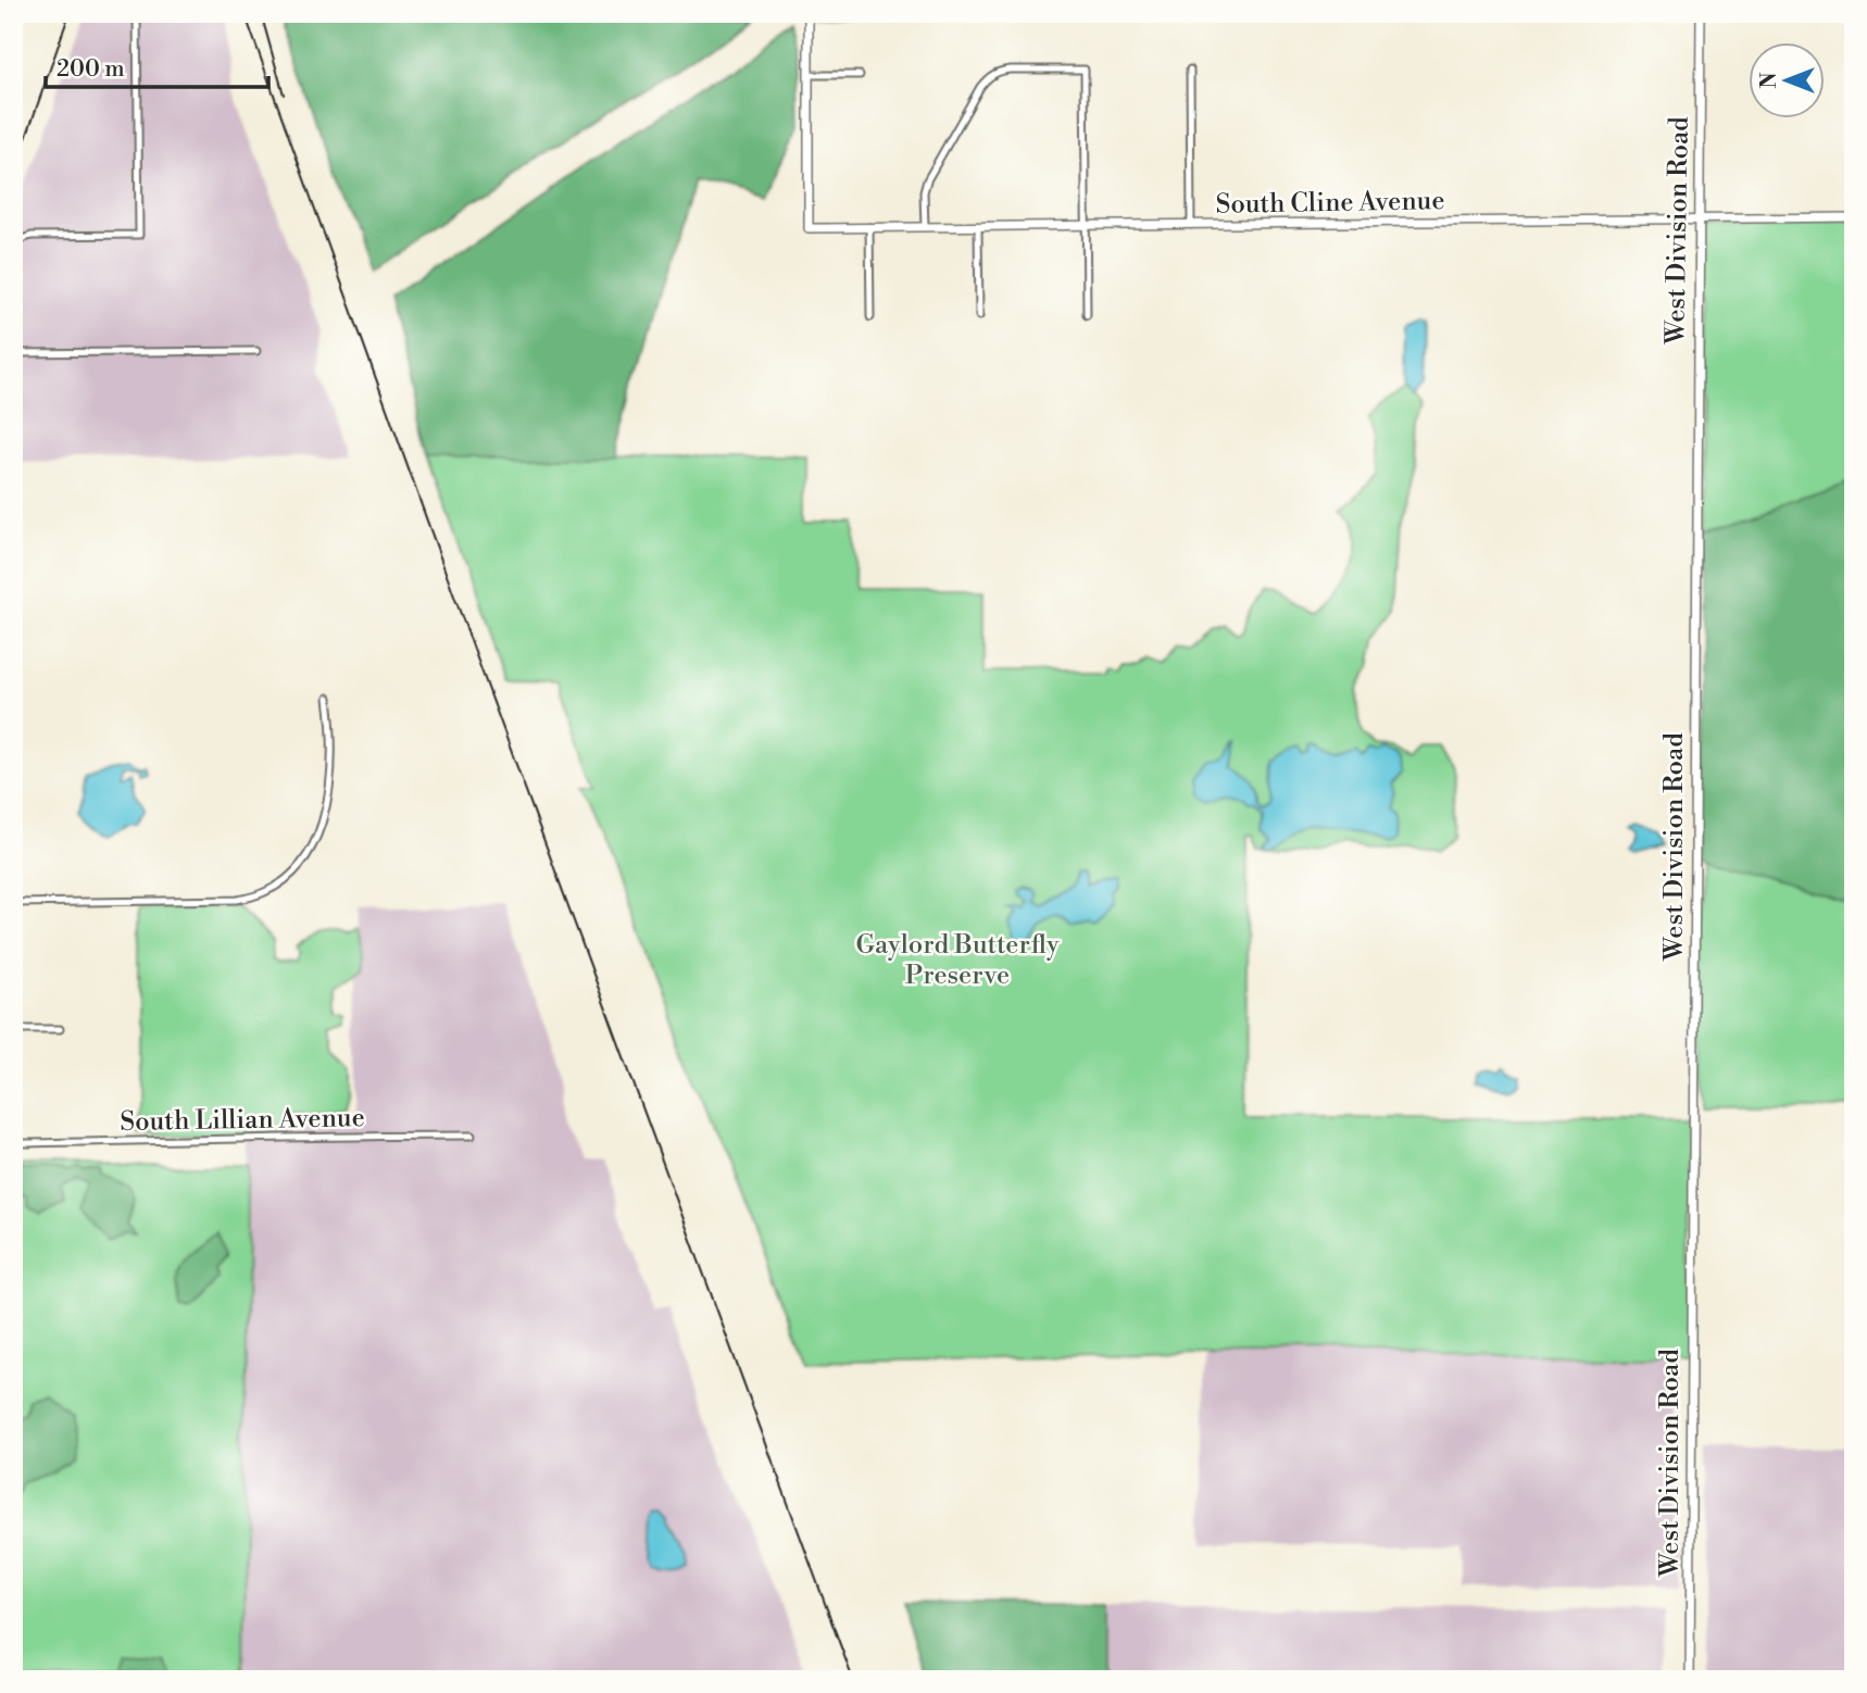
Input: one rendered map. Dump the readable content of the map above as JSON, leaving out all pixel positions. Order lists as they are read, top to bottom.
{
  "streets": {
    "street": ["South Cline Avenue", "West Division Road", "South Lillian Avenue"]
  },
  "crossings": [
    ["South Cline Avenue", "West Division Road"]
  ],
  "parks": ["Gaylord Butterfly Preserve"],
  "scale_bar": "200 m",
  "north": "left"
}
